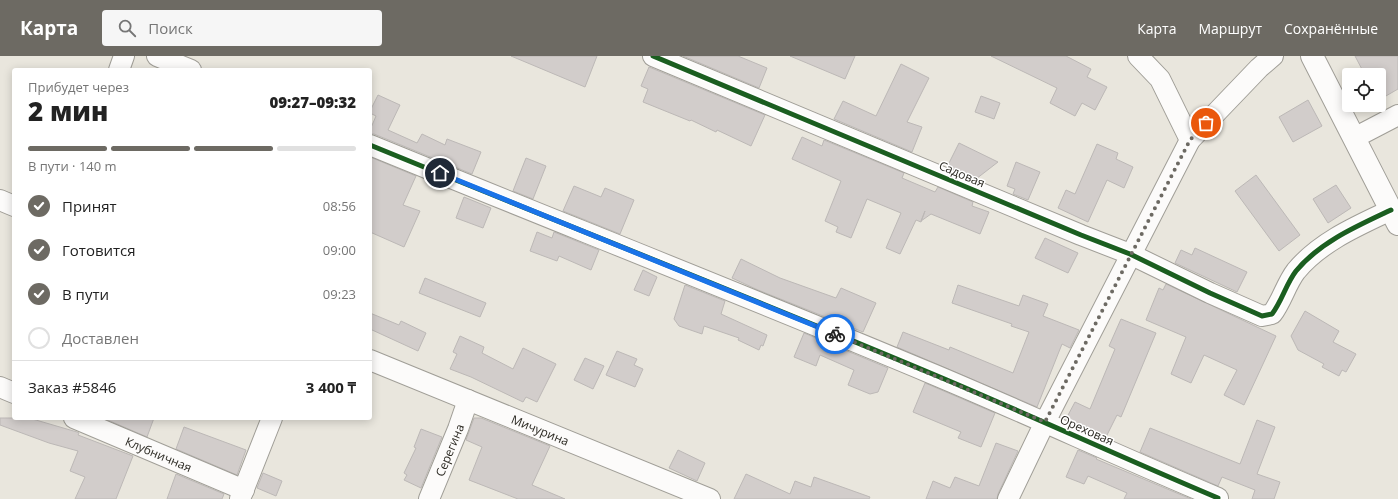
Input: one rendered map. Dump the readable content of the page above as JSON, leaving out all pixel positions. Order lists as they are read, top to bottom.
{
  "streets": {
    "street": [
      "Садовая",
      "Мичурина",
      "Ореховая",
      "Серегина",
      "Клубничная"
    ]
  },
  "crossings": [
    ["Мичурина", "Серегина"]
  ],
  "page": {
    "header": "Карта",
    "search": "Поиск",
    "nav": ["Карта", "Маршрут", "Сохранённые"],
    "heading": ["2 мин", "Прибудет через", "09:27–09:32"],
    "panel": ["Заказ #5846", "3 400 ₸"],
    "bar": "В пути · 140 m",
    "list": [
      ["Принят", "08:56"],
      ["Готовится", "09:00"],
      ["В пути", "09:23"],
      "Доставлен"
    ]
  }
}
